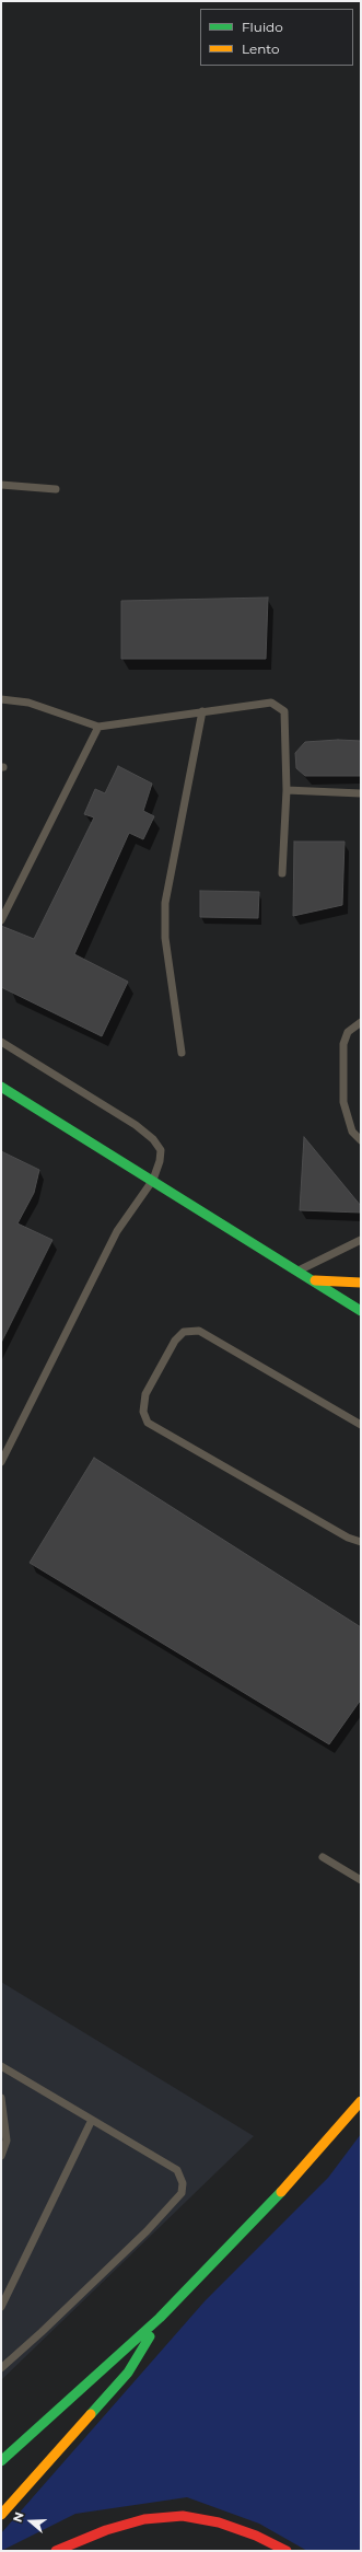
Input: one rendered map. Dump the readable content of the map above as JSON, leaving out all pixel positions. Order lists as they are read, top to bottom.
{
  "legend": ["Fluido", "Lento"],
  "north": "left"
}
